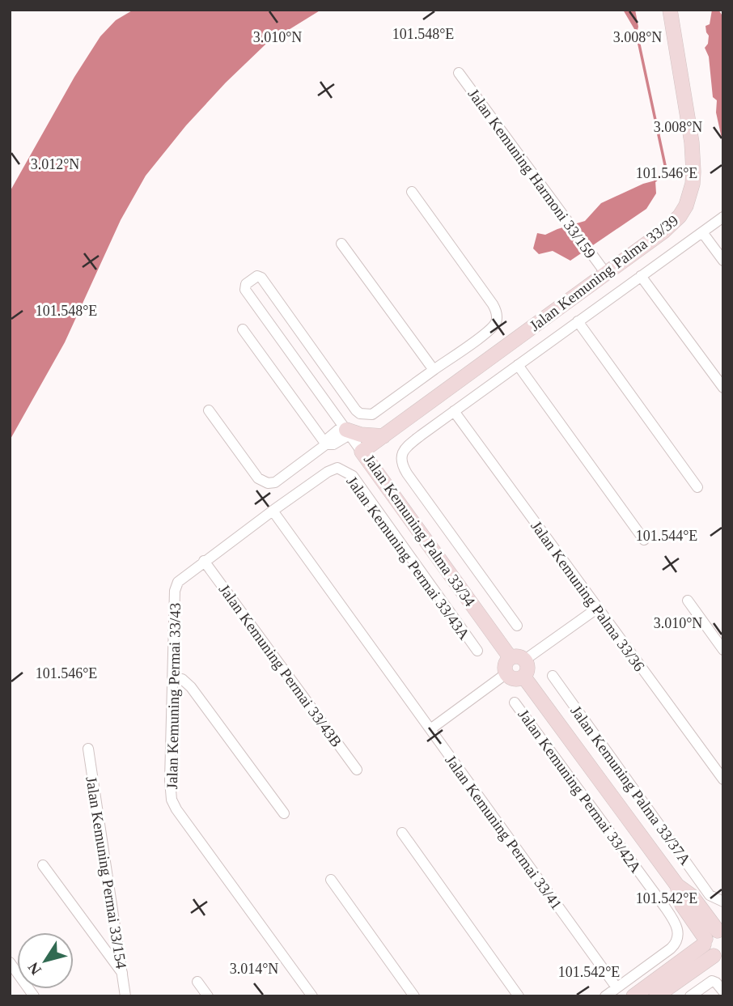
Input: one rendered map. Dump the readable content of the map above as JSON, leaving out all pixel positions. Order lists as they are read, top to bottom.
{
  "streets": {
    "main road": ["Jalan Kemuning Palma 33/39", "Jalan Kemuning Palma 33/34"],
    "street": [
      "Jalan Kemuning Harmoni 33/159",
      "Jalan Kemuning Permai 33/43A",
      "Jalan Kemuning Palma 33/36",
      "Jalan Kemuning Permai 33/43B",
      "Jalan Kemuning Permai 33/43",
      "Jalan Kemuning Palma 33/37A",
      "Jalan Kemuning Permai 33/42A",
      "Jalan Kemuning Permai 33/41",
      "Jalan Kemuning Permai 33/154"
    ]
  },
  "crossings": [
    ["Jalan Kemuning Harmoni 33/159", "Jalan Kemuning Palma 33/39"],
    ["Jalan Kemuning Palma 33/39", "Jalan Kemuning Palma 33/34"],
    ["Jalan Kemuning Palma 33/39", "Jalan Kemuning Palma 33/36"],
    ["Jalan Kemuning Permai 33/43A", "Jalan Kemuning Permai 33/43"],
    ["Jalan Kemuning Permai 33/43B", "Jalan Kemuning Permai 33/43"],
    ["Jalan Kemuning Permai 33/43", "Jalan Kemuning Permai 33/41"],
    ["Jalan Kemuning Permai 33/42A", "Jalan Kemuning Permai 33/41"]
  ],
  "north": "bottom left",
  "coordinates": [
    "101.548°E",
    "3.010°N",
    "3.008°N",
    "3.012°N",
    "101.546°E",
    "101.544°E",
    "101.542°E",
    "3.014°N"
  ]
}
